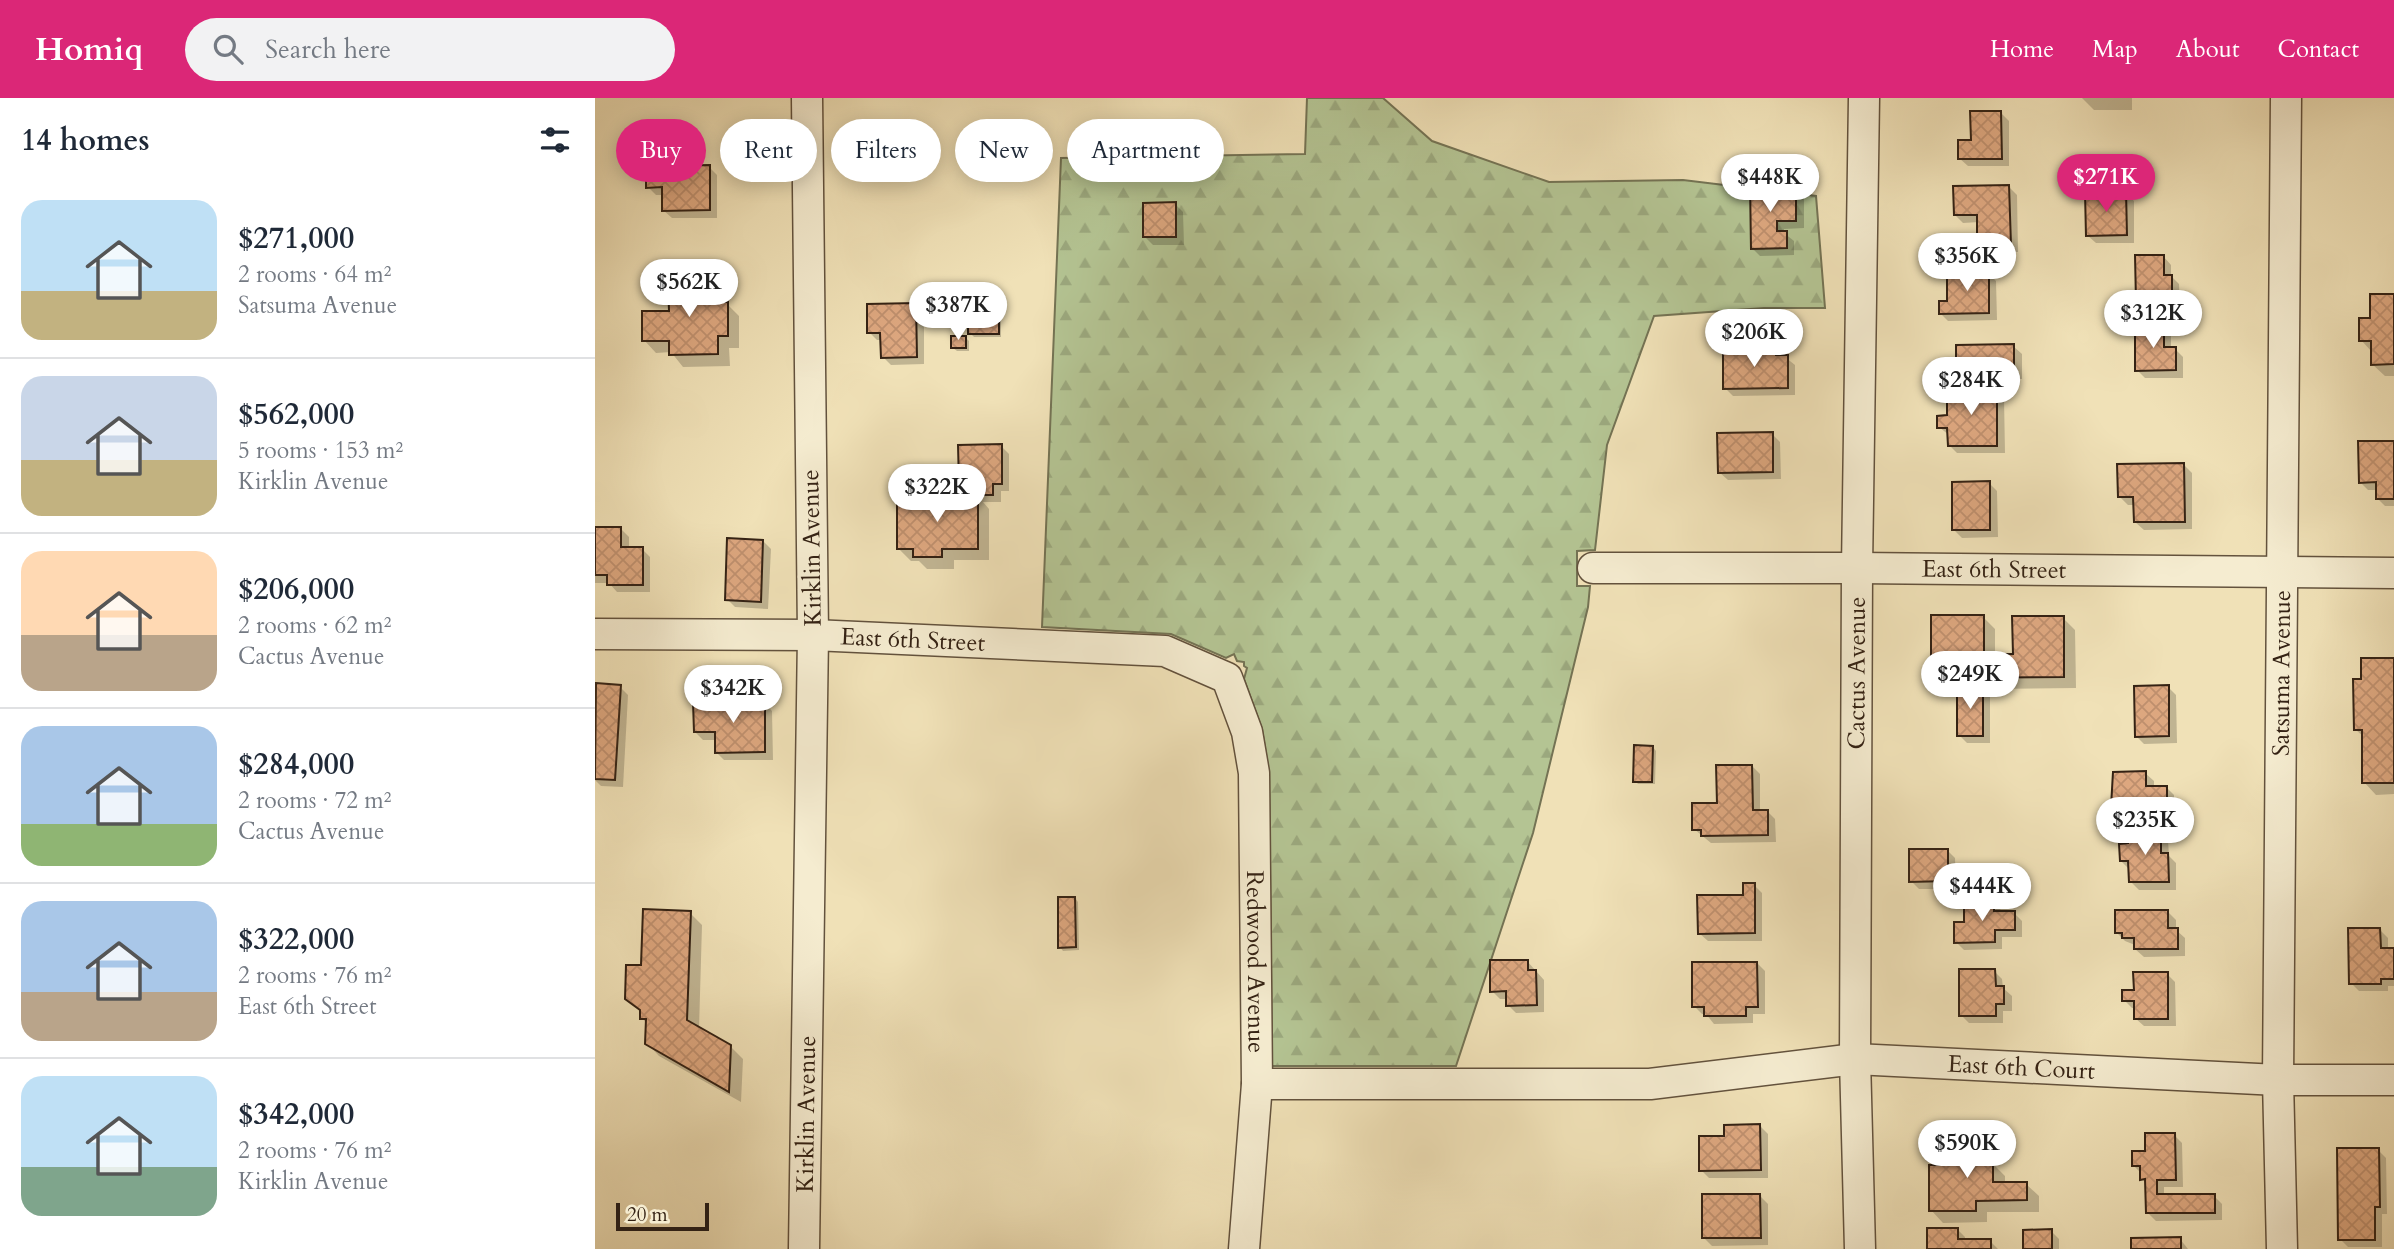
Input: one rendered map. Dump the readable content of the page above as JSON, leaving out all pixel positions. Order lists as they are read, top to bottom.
{
  "streets": {
    "street": [
      "Kirklin Avenue",
      "East 6th Street",
      "Cactus Avenue",
      "Satsuma Avenue",
      "Redwood Avenue",
      "East 6th Court"
    ]
  },
  "crossings": [
    ["Kirklin Avenue", "East 6th Street"],
    ["East 6th Street", "Cactus Avenue"],
    ["East 6th Street", "Satsuma Avenue"],
    ["East 6th Street", "Redwood Avenue"],
    ["Cactus Avenue", "East 6th Court"],
    ["Satsuma Avenue", "East 6th Court"],
    ["Redwood Avenue", "East 6th Court"]
  ],
  "scale_bar": "20 m",
  "page": {
    "header": "Homiq",
    "search": "Search here",
    "nav": [
      "Home",
      "Map",
      "About",
      "Contact"
    ],
    "heading": "14 homes",
    "chip": [
      "Buy",
      "Rent",
      "Filters",
      "New",
      "Apartment"
    ],
    "price": [
      "$448K",
      "$271K",
      "$356K",
      "$562K",
      "$387K",
      "$312K",
      "$206K",
      "$284K",
      "$322K",
      "$249K",
      "$342K",
      "$235K",
      "$444K",
      "$590K"
    ],
    "list": [
      {
        "name": "$271,000",
        "note": "2 rooms · 64 m² · Satsuma Avenue"
      },
      {
        "name": "$562,000",
        "note": "5 rooms · 153 m² · Kirklin Avenue"
      },
      {
        "name": "$206,000",
        "note": "2 rooms · 62 m² · Cactus Avenue"
      },
      {
        "name": "$284,000",
        "note": "2 rooms · 72 m² · Cactus Avenue"
      },
      {
        "name": "$322,000",
        "note": "2 rooms · 76 m² · East 6th Street"
      },
      {
        "name": "$342,000",
        "note": "2 rooms · 76 m² · Kirklin Avenue"
      }
    ],
    "scale": "20 m"
  }
}
